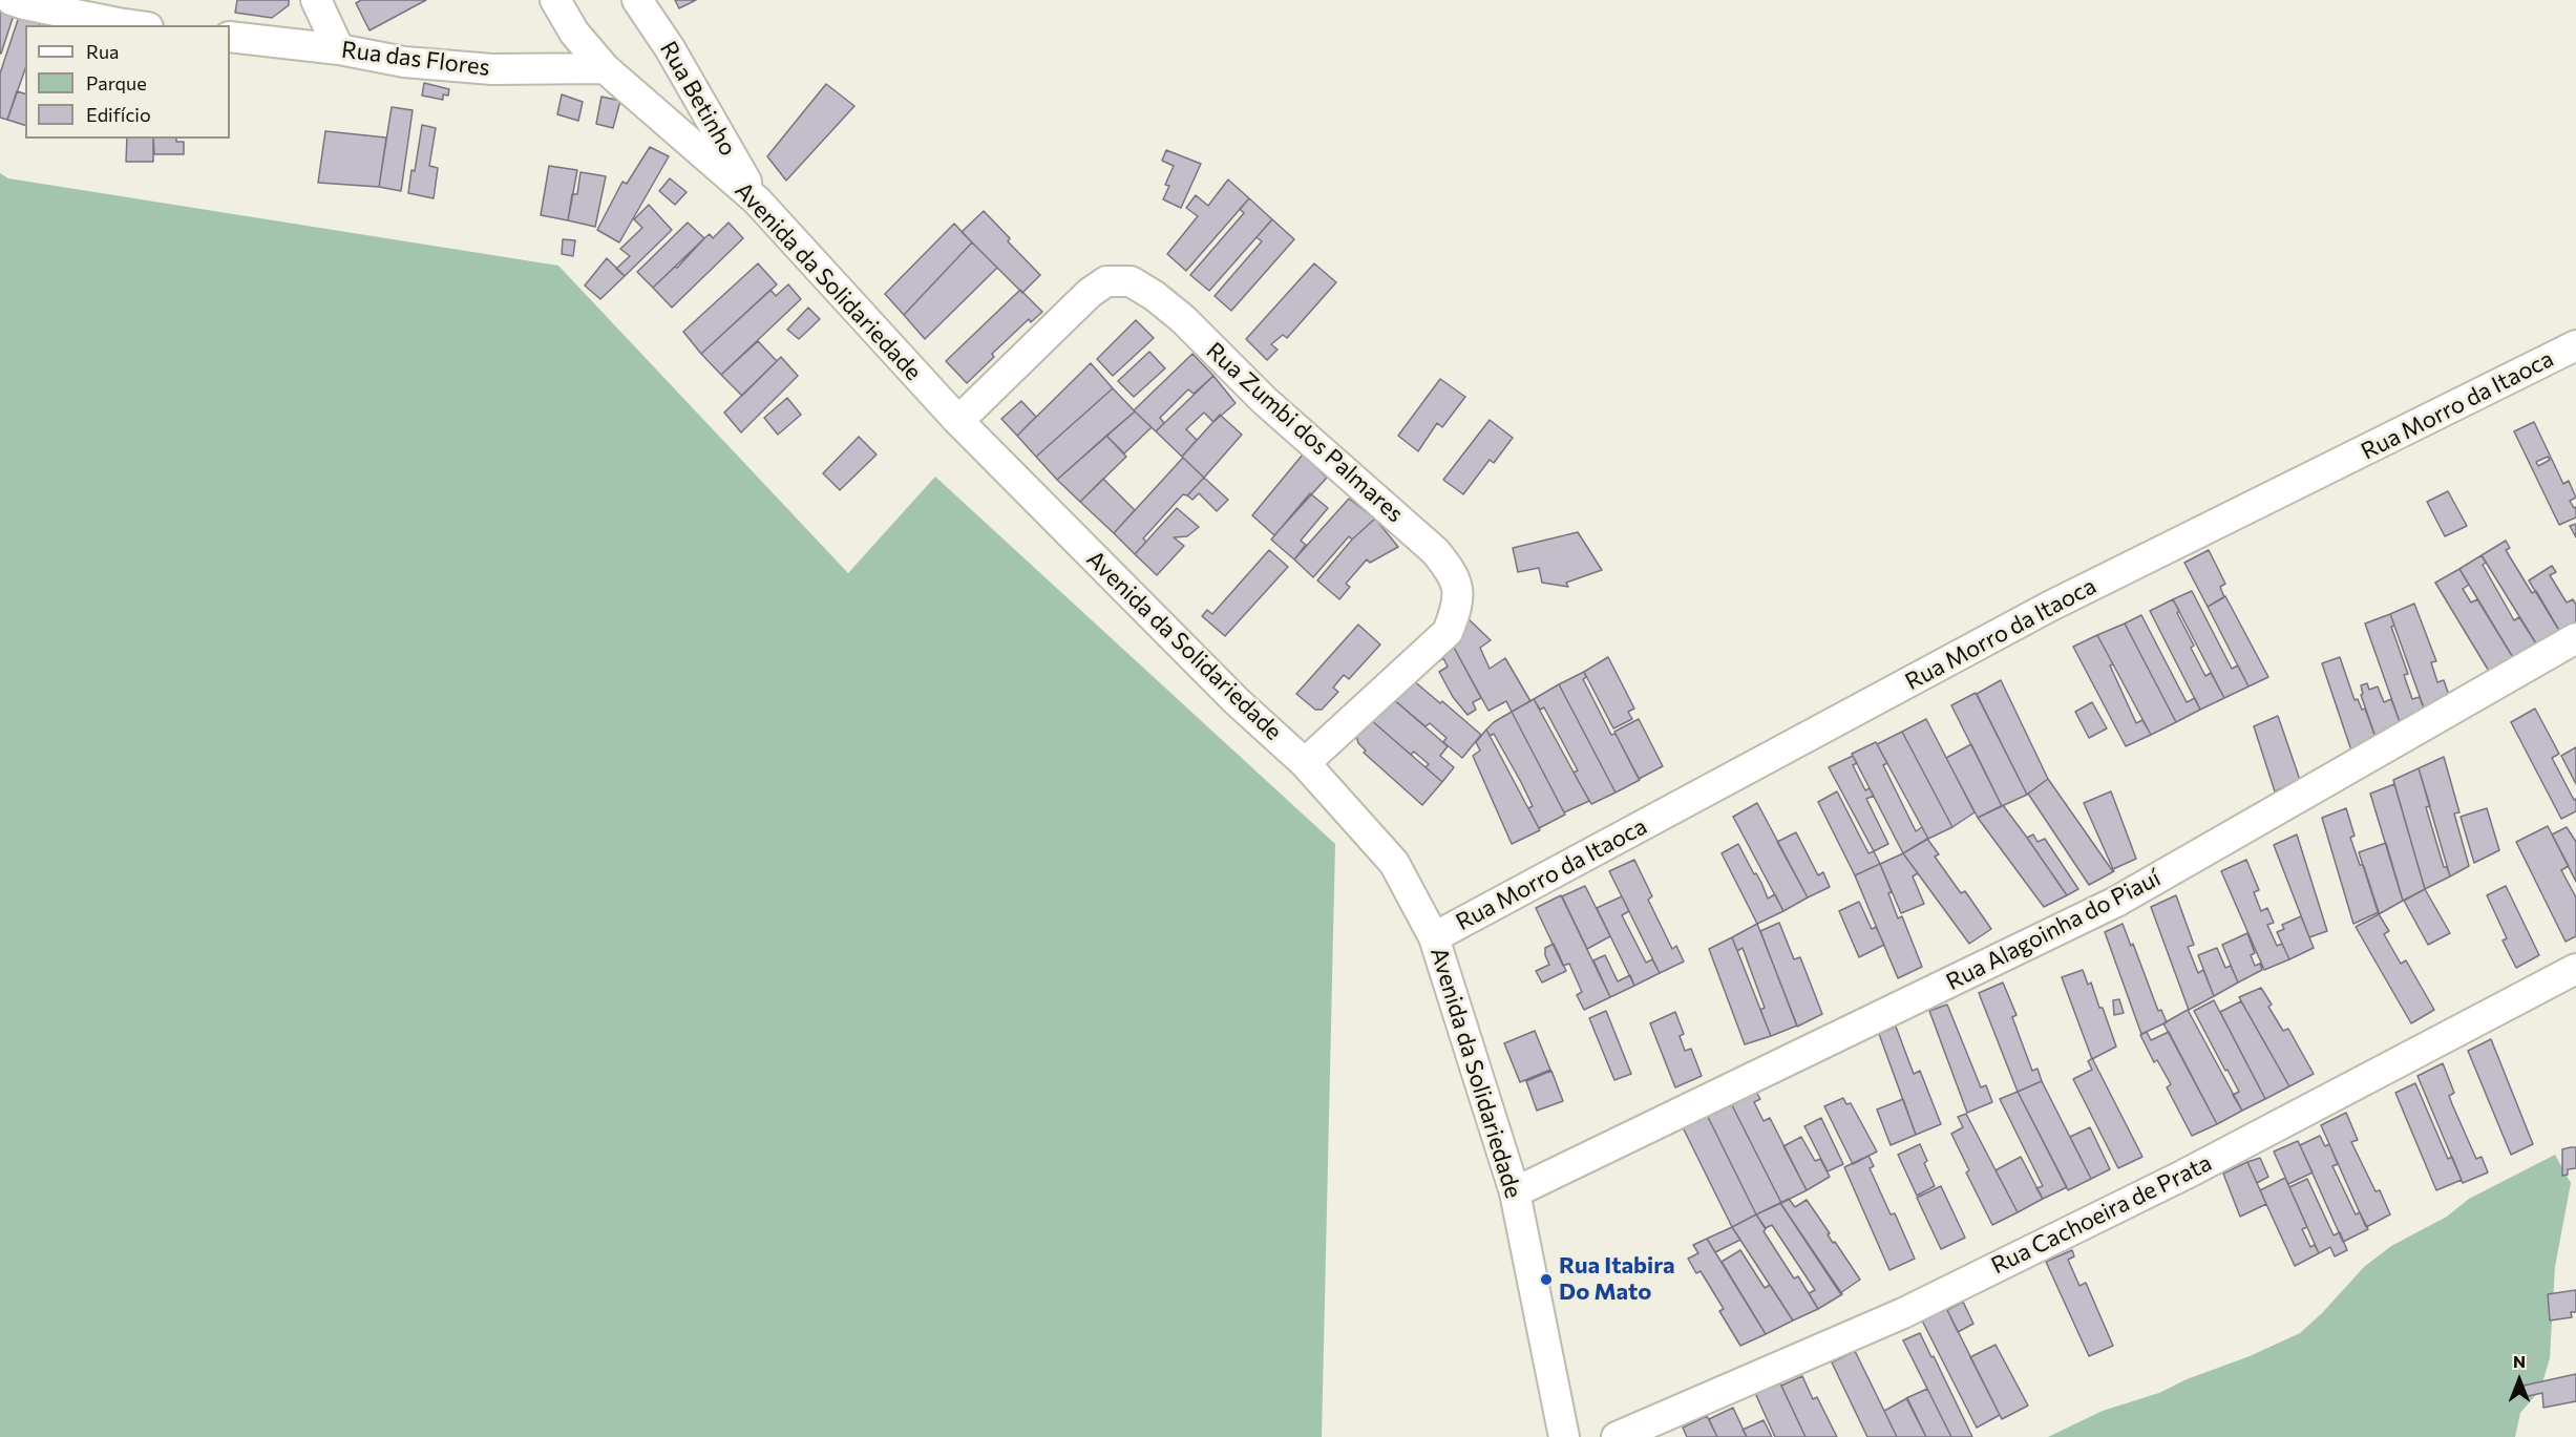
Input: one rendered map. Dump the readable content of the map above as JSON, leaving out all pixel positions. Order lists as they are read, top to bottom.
{
  "streets": {
    "street": [
      "Rua das Flores",
      "Rua Betinho",
      "Avenida da Solidariedade",
      "Rua Morro da Itaoca",
      "Rua Zumbi dos Palmares",
      "Rua Alagoinha do Piauí",
      "Rua Cachoeira de Prata"
    ]
  },
  "crossings": [
    ["Rua das Flores", "Avenida da Solidariedade"],
    ["Rua Betinho", "Avenida da Solidariedade"],
    ["Avenida da Solidariedade", "Rua Morro da Itaoca"],
    ["Avenida da Solidariedade", "Rua Zumbi dos Palmares"],
    ["Avenida da Solidariedade", "Rua Alagoinha do Piauí"]
  ],
  "places": ["Rua Itabira Do Mato"],
  "legend": ["Rua", "Parque", "Edifício"],
  "north": "top"
}
